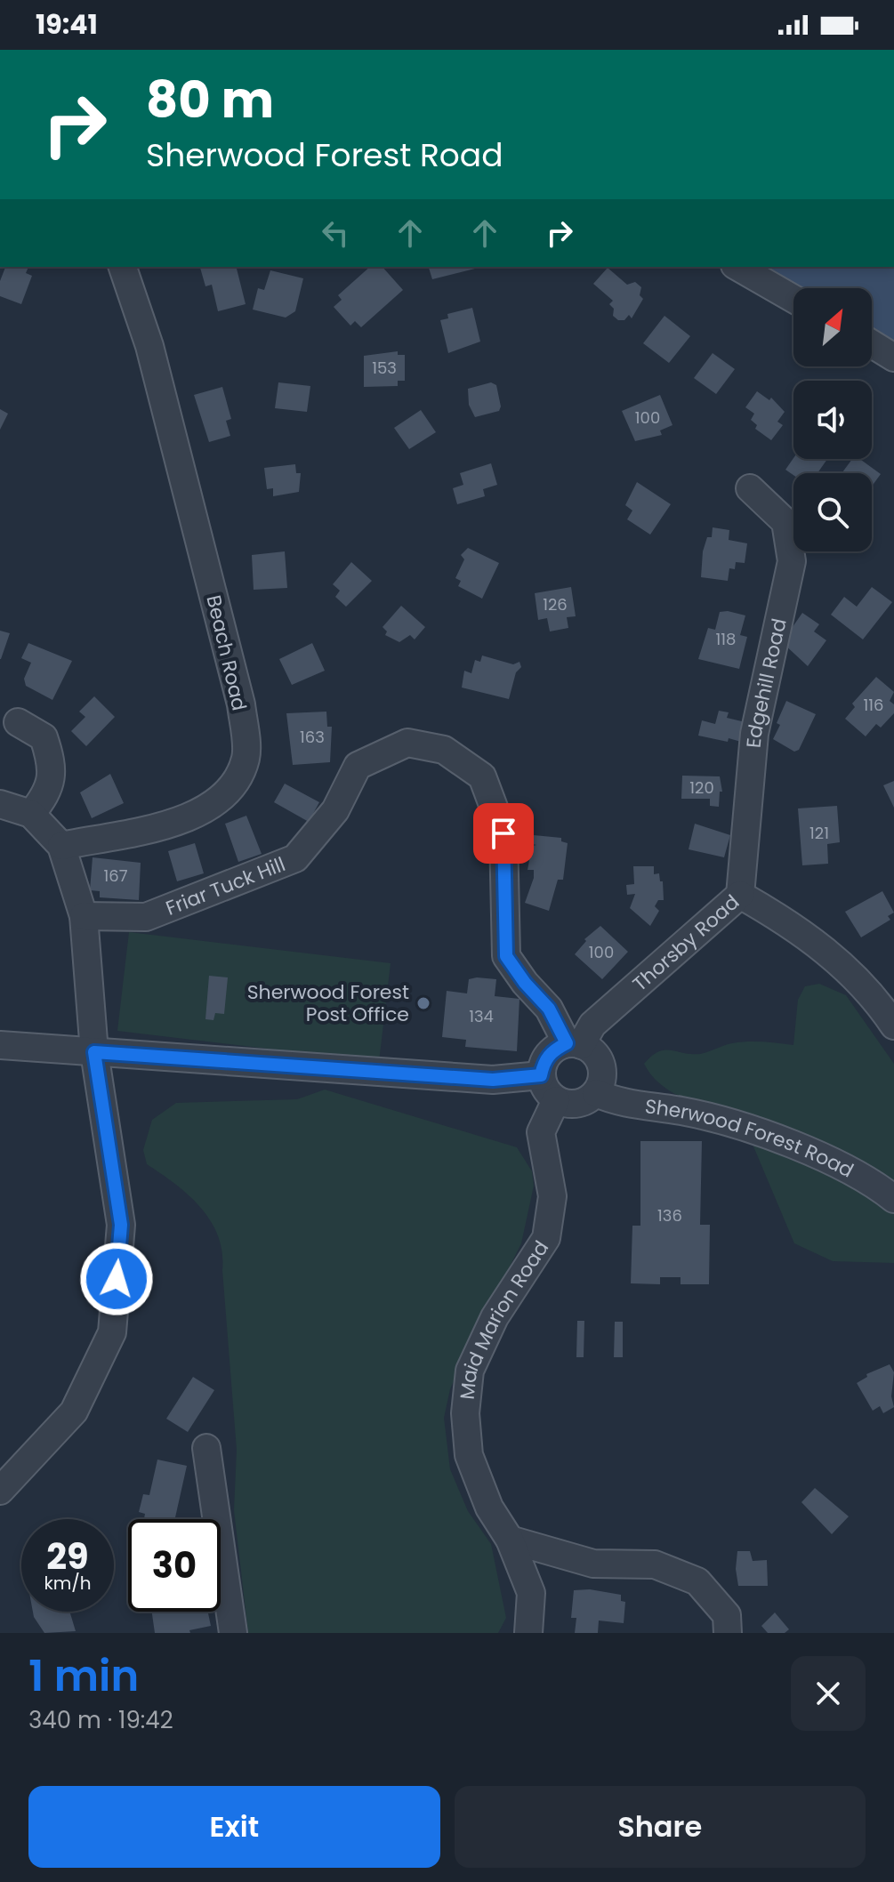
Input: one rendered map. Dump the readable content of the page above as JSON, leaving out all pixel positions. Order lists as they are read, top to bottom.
{
  "streets": {
    "street": [
      "Beach Road",
      "Edgehill Road",
      "Friar Tuck Hill",
      "Thorsby Road",
      "Sherwood Forest Road",
      "Maid Marion Road"
    ]
  },
  "crossings": [
    ["Edgehill Road", "Thorsby Road"],
    ["Friar Tuck Hill", "Thorsby Road"],
    ["Friar Tuck Hill", "Sherwood Forest Road"],
    ["Friar Tuck Hill", "Maid Marion Road"],
    ["Thorsby Road", "Sherwood Forest Road"],
    ["Thorsby Road", "Maid Marion Road"],
    ["Sherwood Forest Road", "Maid Marion Road"]
  ],
  "places": ["Sherwood Forest Post Office"],
  "house_numbers": [
    "153",
    "100",
    "126",
    "118",
    "116",
    "163",
    "120",
    "121",
    "167",
    "100",
    "134",
    "136"
  ],
  "north": "top right",
  "page": {
    "status": "19:41",
    "turn": ["80 m", "Sherwood Forest Road"],
    "speed": "29 km/h",
    "limit": "30",
    "heading": ["1 min", "340 m · 19:42"],
    "buttons": ["Exit", "Share"]
  }
}
